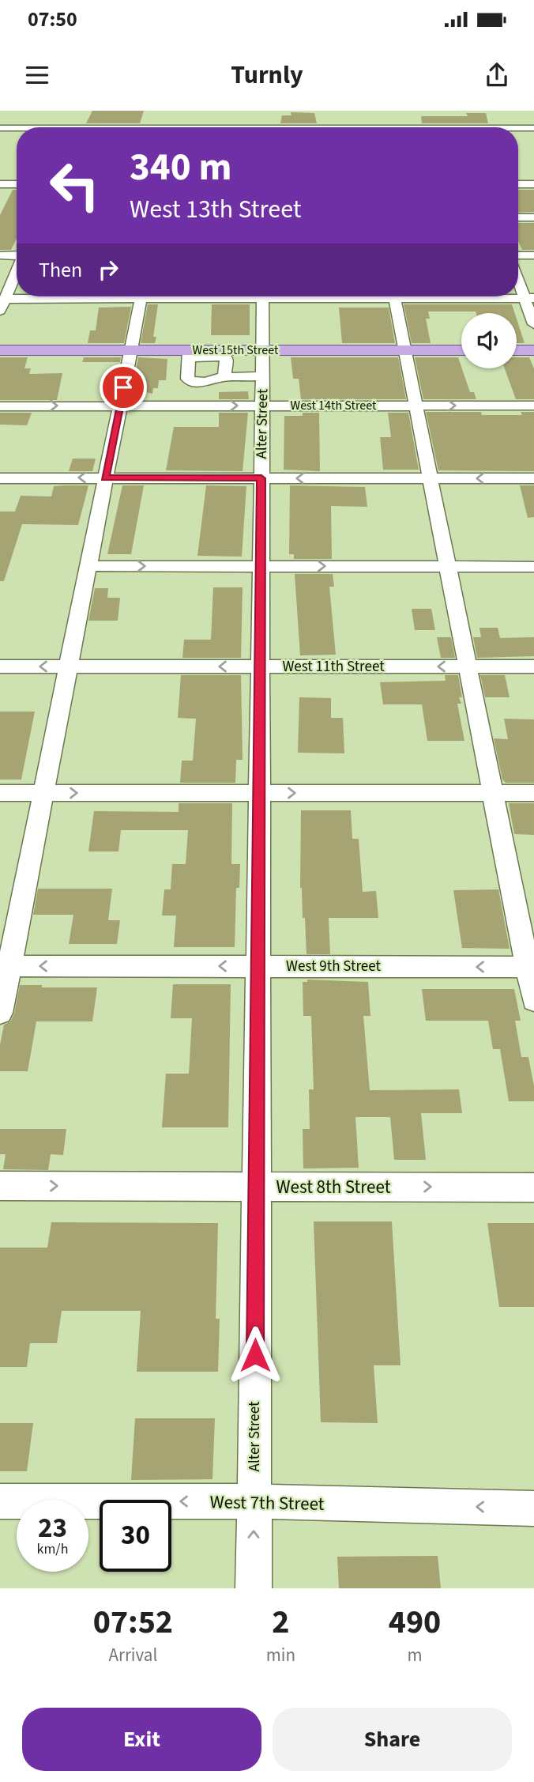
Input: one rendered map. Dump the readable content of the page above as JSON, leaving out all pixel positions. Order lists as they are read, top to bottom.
{
  "streets": {
    "main road": ["West 15th Street"],
    "street": [
      "West 14th Street",
      "Alter Street",
      "West 11th Street",
      "West 9th Street",
      "West 8th Street",
      "West 7th Street"
    ]
  },
  "crossings": [
    ["West 15th Street", "Alter Street"],
    ["West 14th Street", "Alter Street"],
    ["Alter Street", "West 11th Street"],
    ["Alter Street", "West 9th Street"],
    ["Alter Street", "West 8th Street"],
    ["Alter Street", "West 7th Street"]
  ],
  "one_way": ["West 8th Street", "West 7th Street"],
  "page": {
    "status": "07:50",
    "header": "Turnly",
    "turn": ["340 m", "West 13th Street"],
    "then": "Then",
    "speed": "23 km/h",
    "limit": "30",
    "eta": [
      "07:52",
      "Arrival",
      "2",
      "min",
      "490",
      "m"
    ],
    "buttons": ["Exit", "Share"]
  }
}
